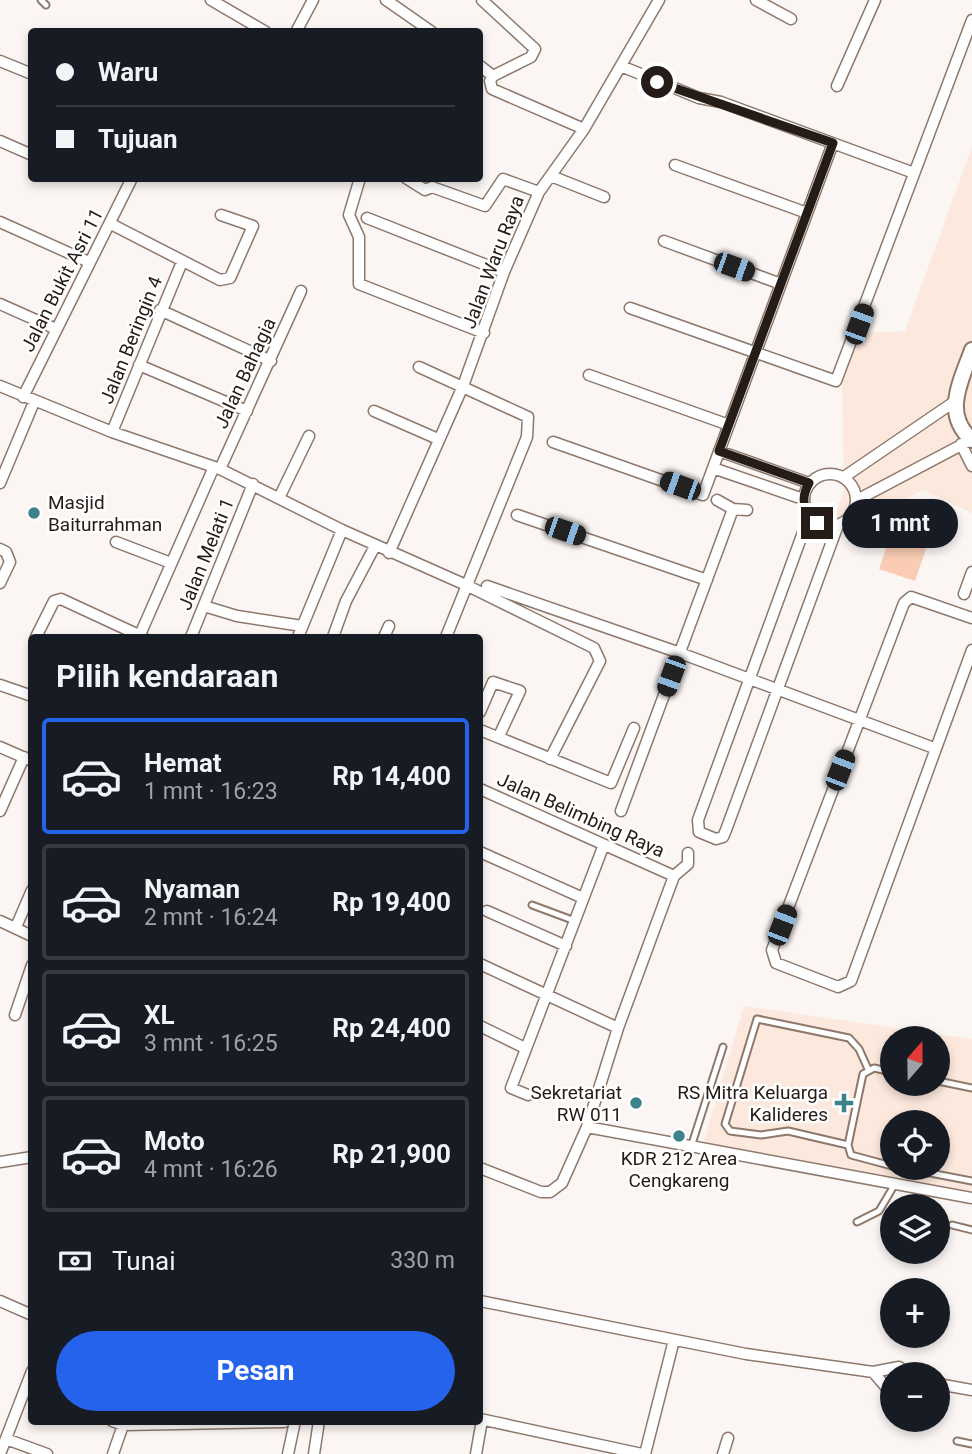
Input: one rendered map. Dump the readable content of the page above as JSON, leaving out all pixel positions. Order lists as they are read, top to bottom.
{
  "streets": {
    "street": [
      "Jalan Waru Raya",
      "Jalan Bukit Asri 11",
      "Jalan Beringin 4",
      "Jalan Bahagia",
      "Jalan Melati 1",
      "Jalan Belimbing Raya"
    ]
  },
  "places": {
    "other": ["Masjid Baiturrahman", "Sekretariat RW 011", "KDR 212 Area Cengkareng"],
    "health": ["RS Mitra Keluarga Kalideres"]
  },
  "north": "top",
  "page": {
    "banner": ["Waru", "Tujuan"],
    "bubble": "1 mnt",
    "heading": "Pilih kendaraan",
    "list": [
      {
        "name": "Hemat",
        "note": "1 mnt · 16:23",
        "value": "Rp 14,400"
      },
      {
        "name": "Nyaman",
        "note": "2 mnt · 16:24",
        "value": "Rp 19,400"
      },
      {
        "name": "XL",
        "note": "3 mnt · 16:25",
        "value": "Rp 24,400"
      },
      {
        "name": "Moto",
        "note": "4 mnt · 16:26",
        "value": "Rp 21,900"
      }
    ],
    "map_buttons": ["+", "−"],
    "pay": ["Tunai", "330 m"],
    "buttons": "Pesan"
  }
}
